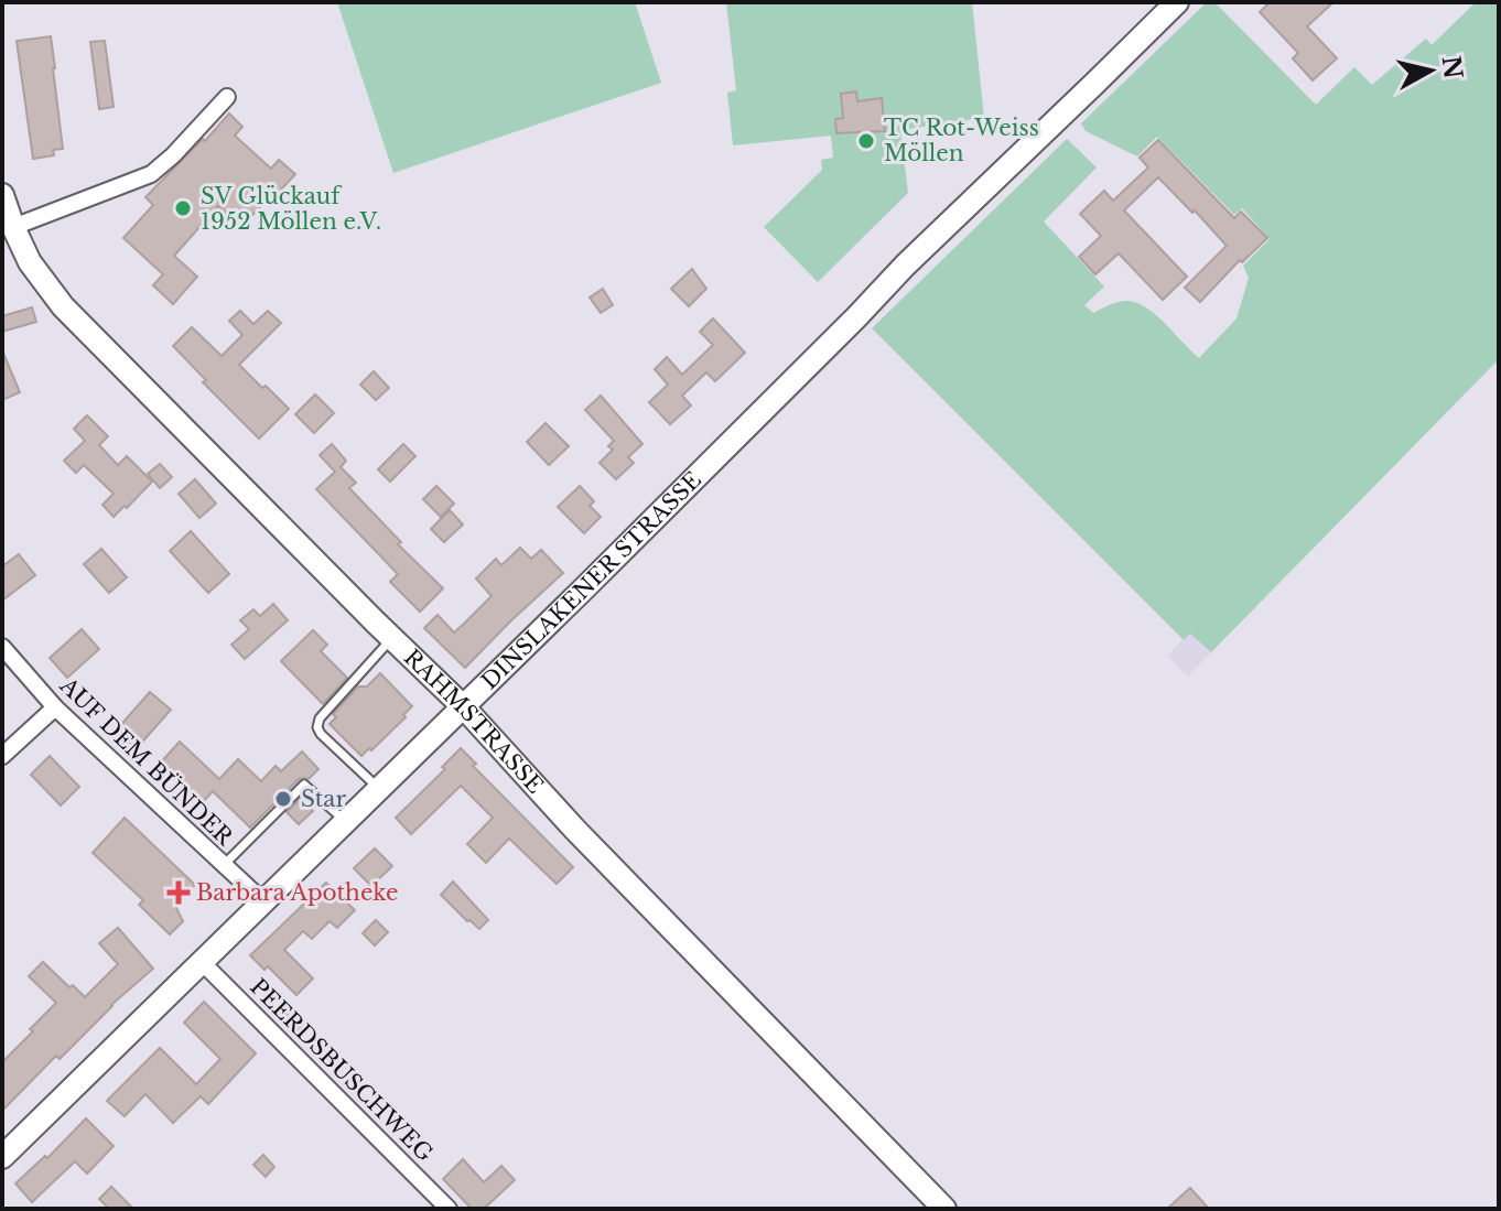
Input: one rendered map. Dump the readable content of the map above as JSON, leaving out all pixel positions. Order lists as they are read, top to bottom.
{
  "streets": {
    "main road": ["DINSLAKENER STRASSE", "RAHMSTRASSE"],
    "street": ["AUF DEM BÜNDER", "PEERDSBUSCHWEG"]
  },
  "crossings": [
    ["DINSLAKENER STRASSE", "RAHMSTRASSE"],
    ["DINSLAKENER STRASSE", "AUF DEM BÜNDER"],
    ["DINSLAKENER STRASSE", "PEERDSBUSCHWEG"]
  ],
  "places": {
    "other": ["TC Rot-Weiss Möllen", "SV Glückauf 1952 Möllen e.V.", "Star"],
    "health": ["Barbara Apotheke"]
  },
  "north": "right"
}
